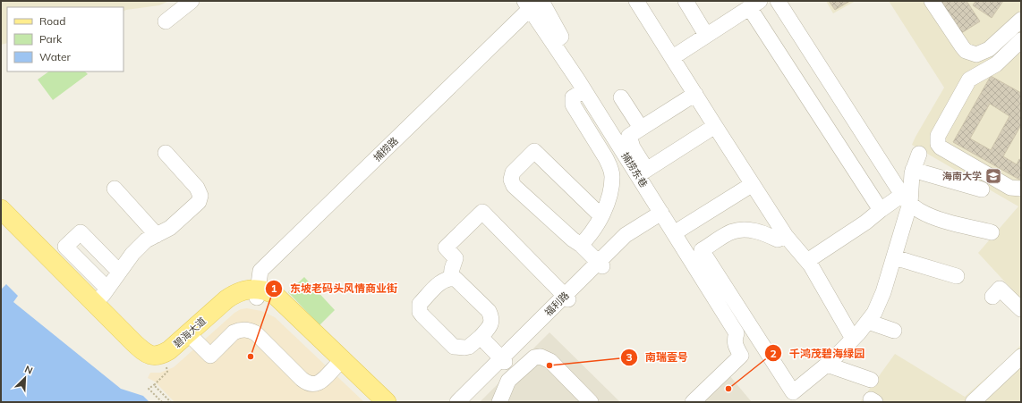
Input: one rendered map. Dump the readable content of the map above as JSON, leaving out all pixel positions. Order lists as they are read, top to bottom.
{
  "streets": {
    "main road": ["碧海大道"],
    "street": ["捕捞路", "捕捞东巷", "福利路"]
  },
  "crossings": [
    ["捕捞路", "捕捞东巷"],
    ["捕捞路", "碧海大道"],
    ["捕捞东巷", "福利路"]
  ],
  "places": {
    "school or university": ["海南大学"],
    "other": ["东坡老码头风情商业街", "南瑞壹号", "千鸿茂碧海绿园"]
  },
  "legend": ["Road", "Park", "Water"],
  "north": "top right"
}
